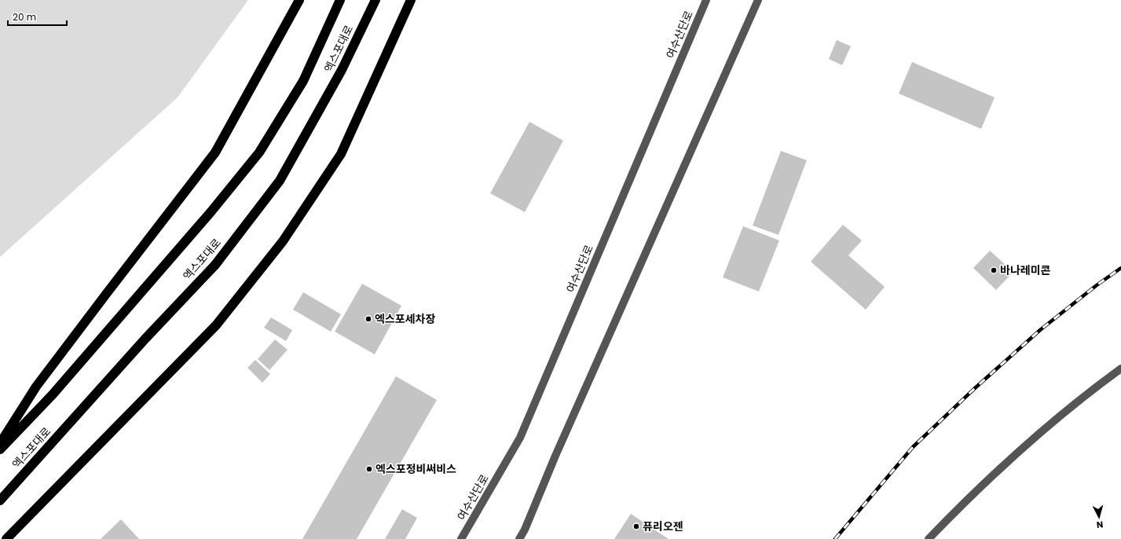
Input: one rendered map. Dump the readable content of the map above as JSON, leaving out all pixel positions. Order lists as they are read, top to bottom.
{
  "streets": {
    "highway": ["엑스포대로"],
    "street": ["여수산단로"]
  },
  "places": [
    "바나레미콘",
    "엑스포세차장",
    "엑스포정비써비스",
    "퓨리오젠"
  ],
  "scale_bar": "20 m",
  "north": "bottom"
}
